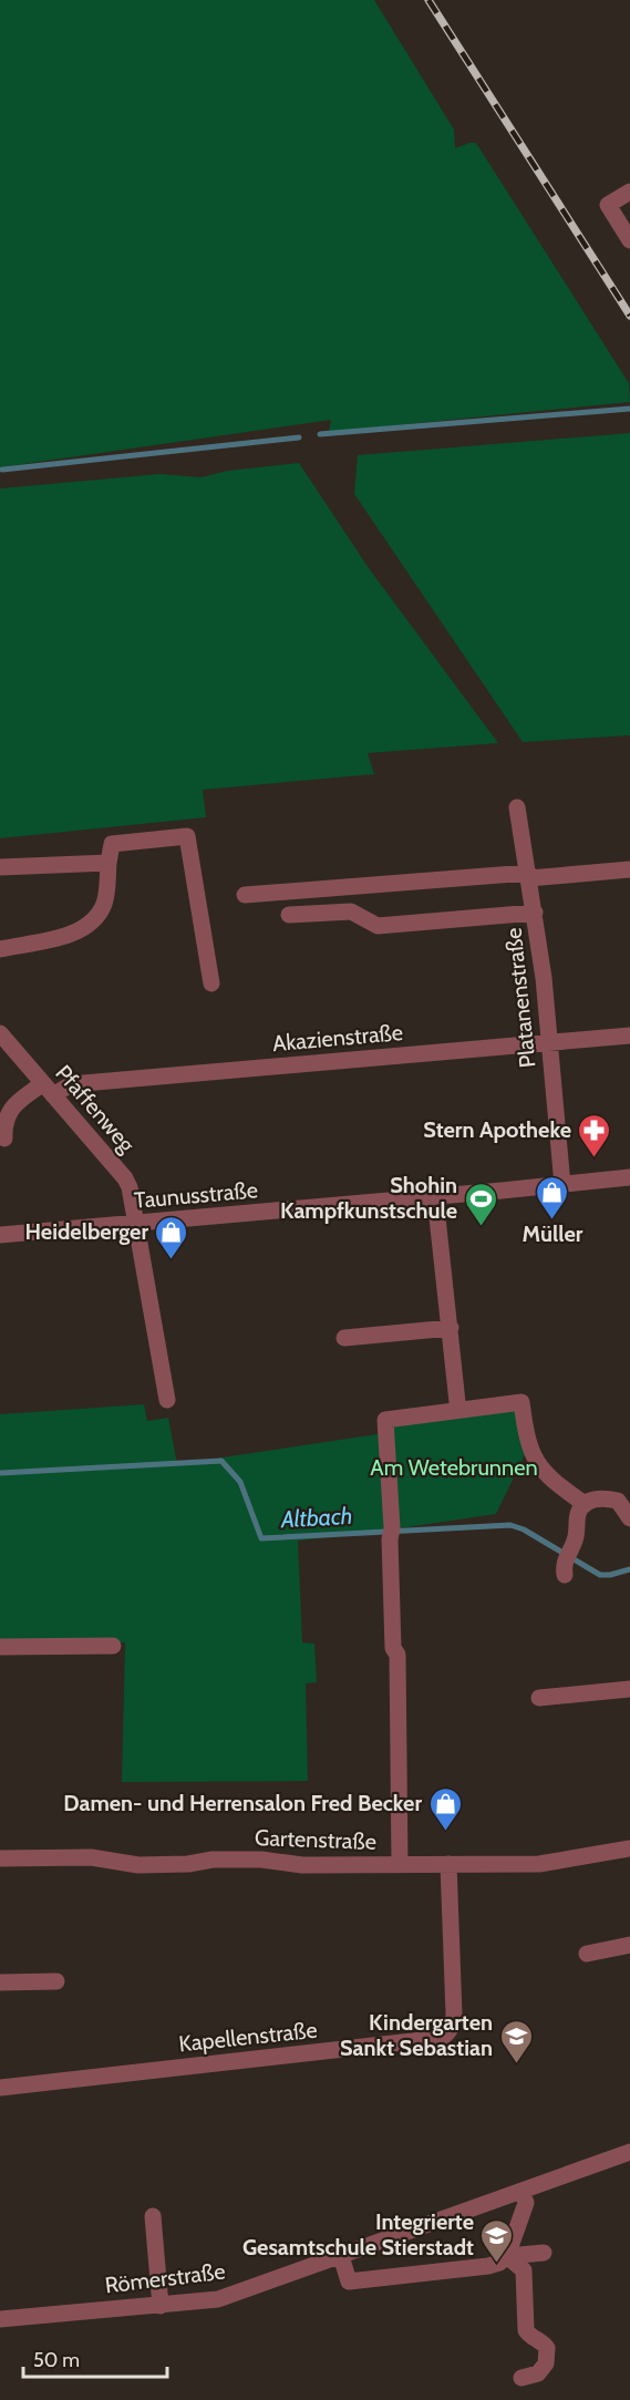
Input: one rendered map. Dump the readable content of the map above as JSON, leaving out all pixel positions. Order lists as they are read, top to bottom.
{
  "streets": {
    "street": [
      "Platanenstraße",
      "Akazienstraße",
      "Pfaffenweg",
      "Taunusstraße",
      "Gartenstraße",
      "Kapellenstraße",
      "Römerstraße"
    ]
  },
  "crossings": [
    ["Platanenstraße", "Akazienstraße"],
    ["Platanenstraße", "Taunusstraße"],
    ["Akazienstraße", "Pfaffenweg"],
    ["Pfaffenweg", "Taunusstraße"],
    ["Gartenstraße", "Kapellenstraße"]
  ],
  "water": ["Altbach"],
  "parks": ["Am Wetebrunnen"],
  "places": {
    "pharmacy": ["Stern Apotheke"],
    "shop": ["Müller", "Heidelberger", "Damen- und Herrensalon Fred Becker"],
    "sports": ["Shohin Kampfkunstschule"],
    "school or university": ["Kindergarten Sankt Sebastian", "Integrierte Gesamtschule Stierstadt"]
  },
  "scale_bar": "50 m"
}
